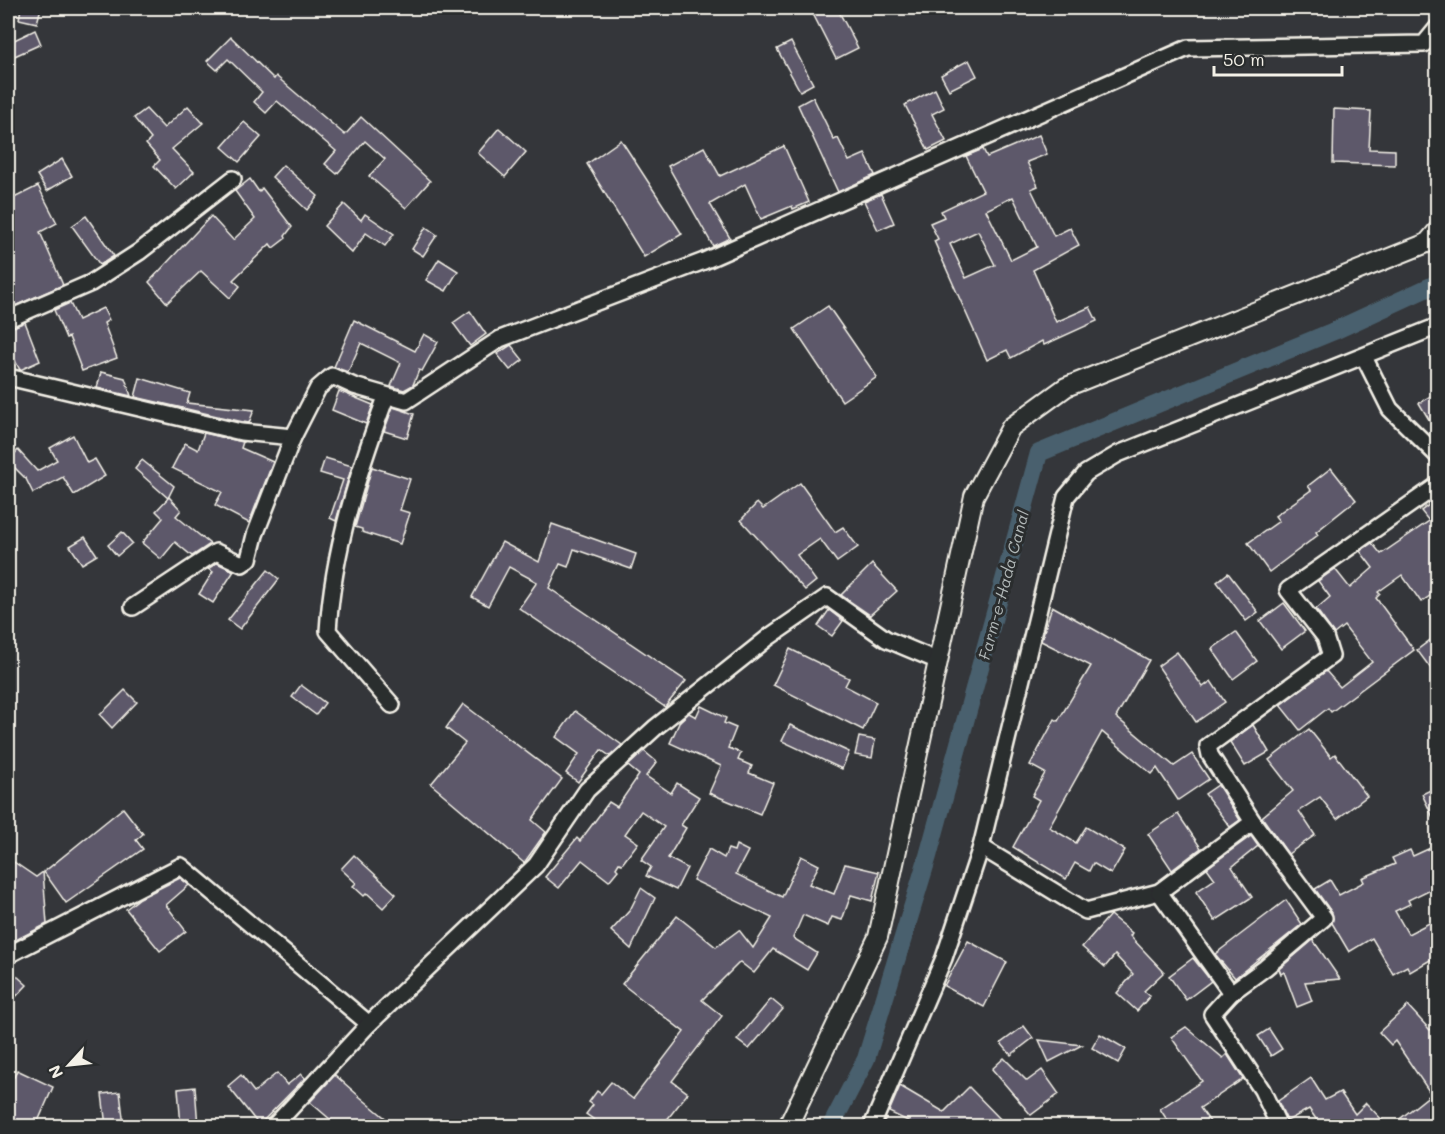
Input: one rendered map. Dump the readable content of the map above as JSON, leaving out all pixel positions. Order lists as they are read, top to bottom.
{
  "water": ["Farm-e-Hada Canal"],
  "scale_bar": "50 m",
  "north": "bottom left"
}
